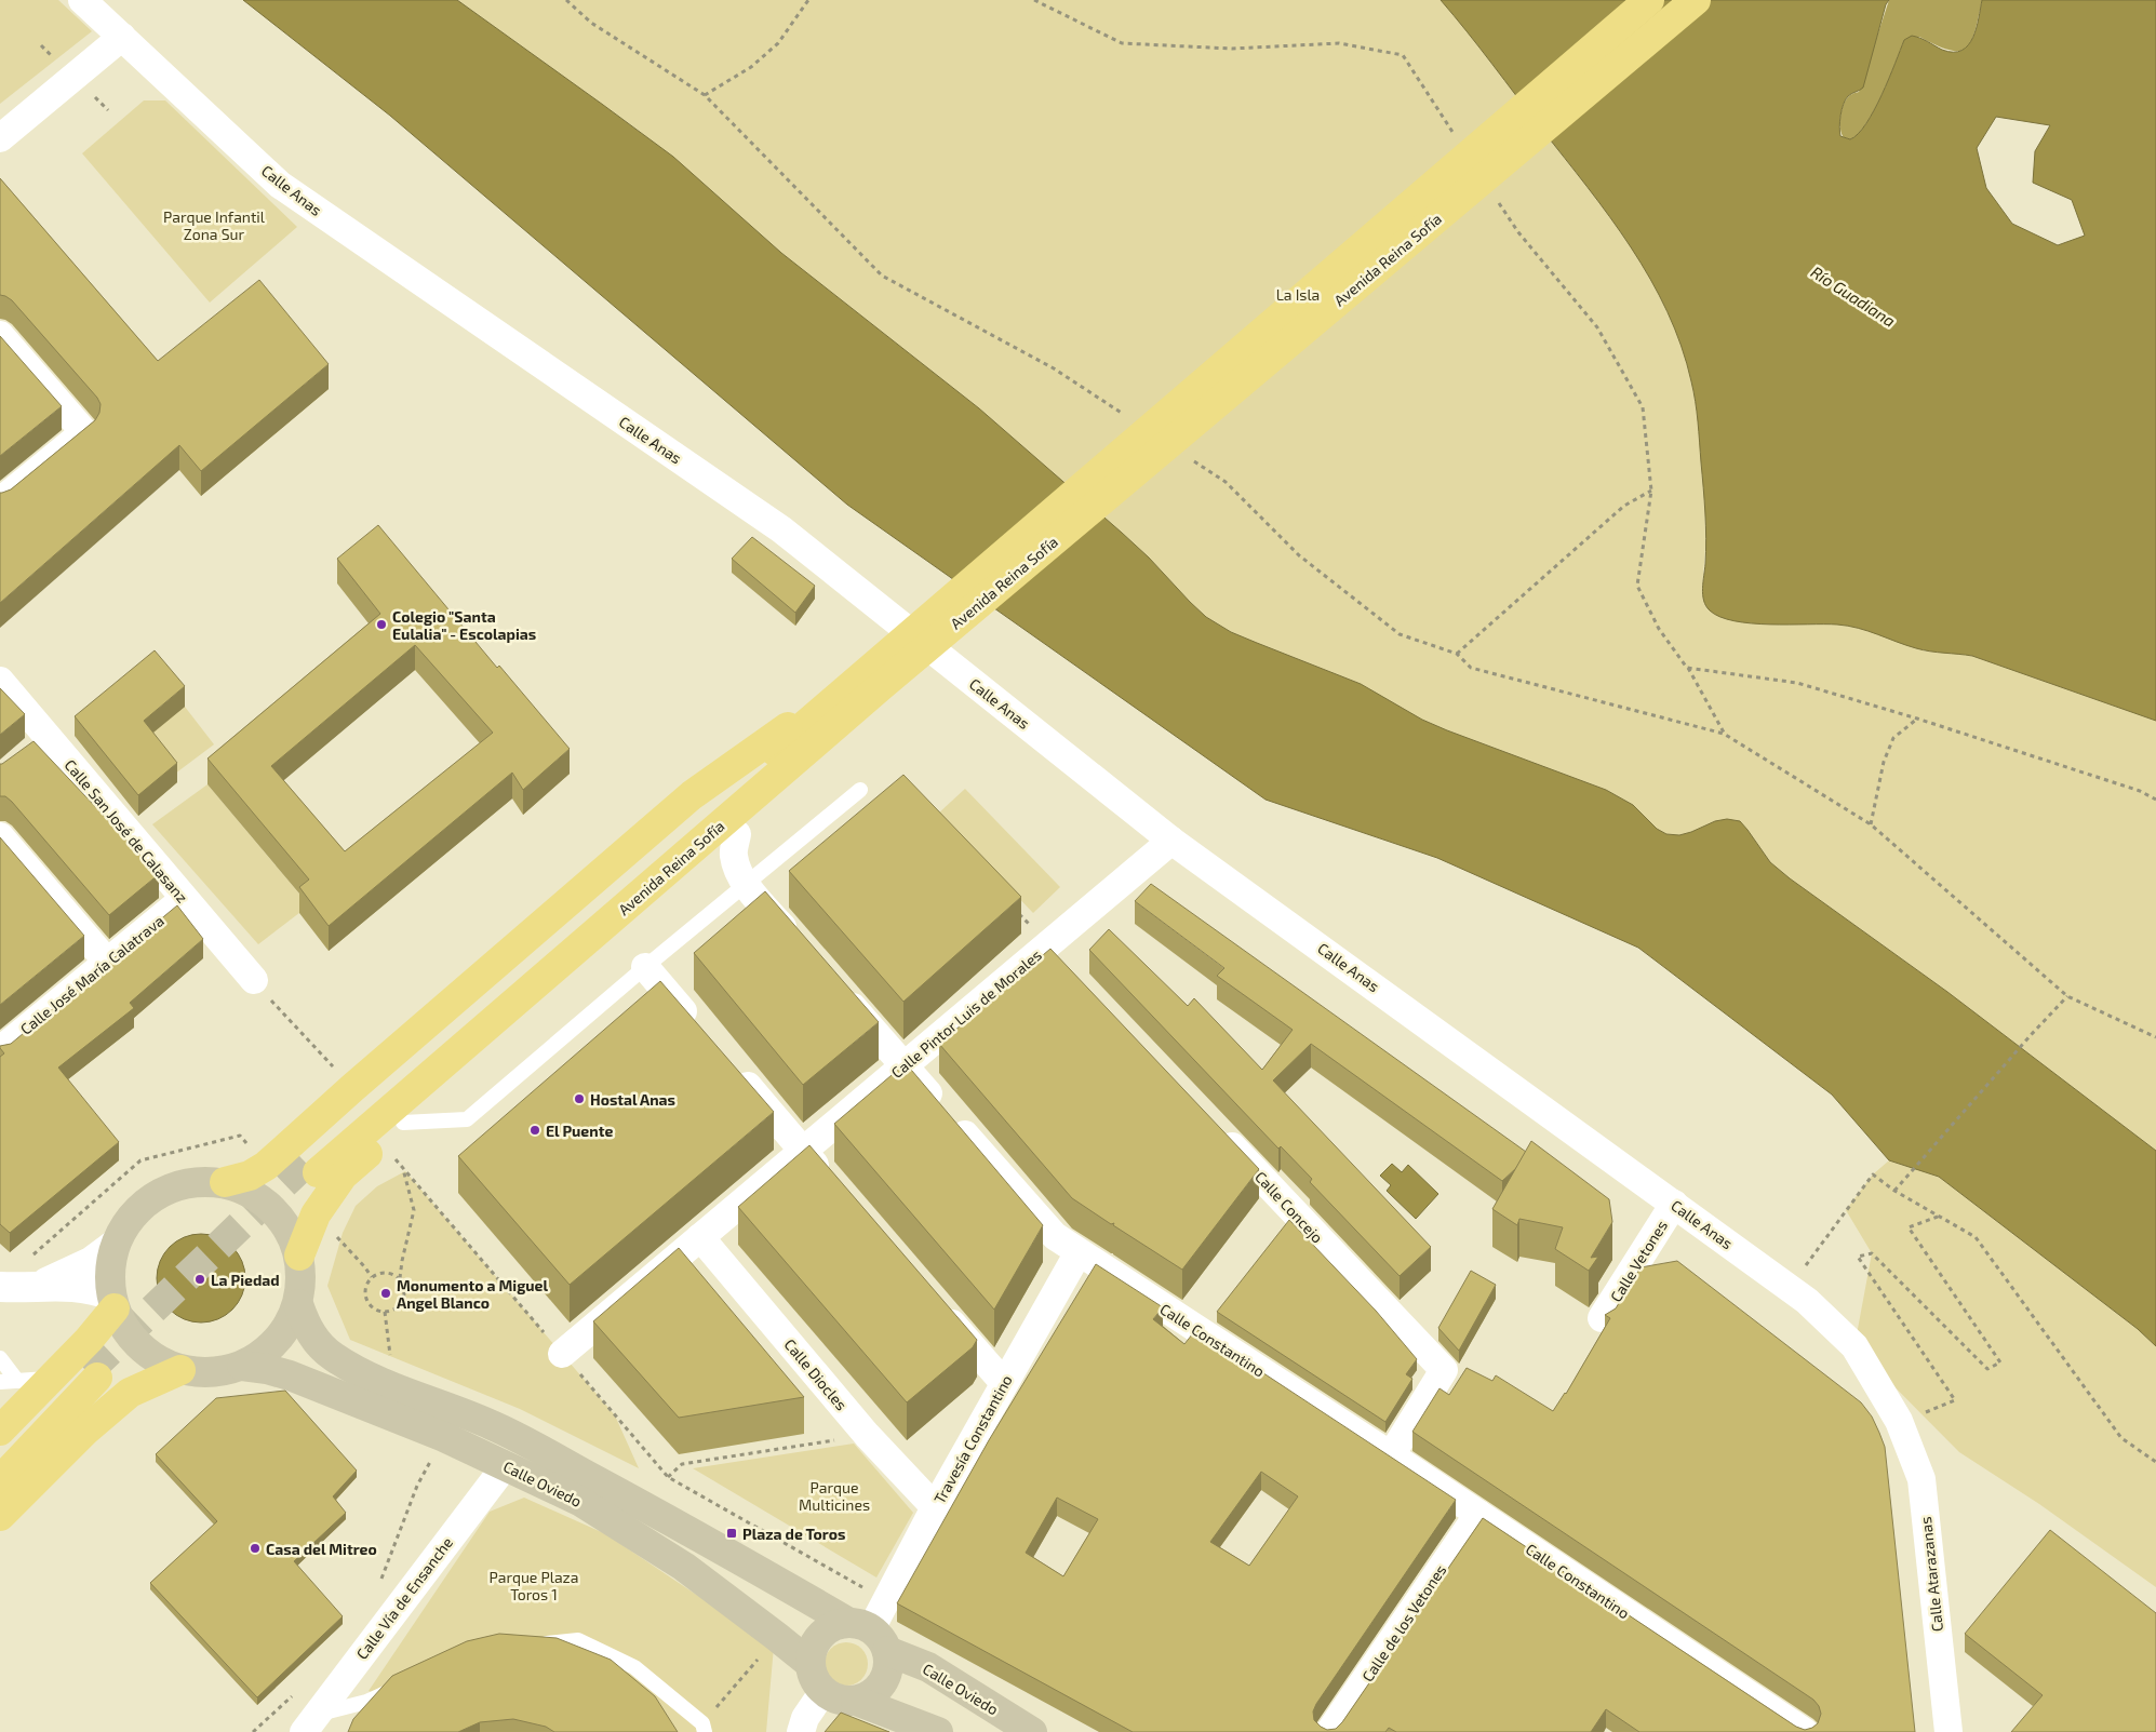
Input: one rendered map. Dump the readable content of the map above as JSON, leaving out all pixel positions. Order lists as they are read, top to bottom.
{
  "streets": {
    "highway": ["Avenida Reina Sofía"],
    "main road": ["Calle Oviedo"],
    "street": [
      "Calle Anas",
      "Calle San José de Calasanz",
      "Calle José María Calatrava",
      "Calle Pintor Luis de Morales",
      "Calle Concejo",
      "Calle Vetones",
      "Calle Constantino",
      "Calle Diocles",
      "Travesía Constantino",
      "Calle Atarazanas",
      "Calle Vía de Ensanche",
      "Calle de los Vetones"
    ]
  },
  "crossings": [
    ["Calle Anas", "Calle Pintor Luis de Morales"],
    ["Calle Anas", "Calle Vetones"],
    ["Calle Anas", "Calle Atarazanas"],
    ["Calle San José de Calasanz", "Calle José María Calatrava"],
    ["Calle Pintor Luis de Morales", "Calle Constantino"],
    ["Calle Pintor Luis de Morales", "Calle Diocles"],
    ["Calle Concejo", "Calle Constantino"],
    ["Calle Constantino", "Travesía Constantino"],
    ["Calle Constantino", "Calle de los Vetones"],
    ["Calle Diocles", "Travesía Constantino"],
    ["Travesía Constantino", "Calle Oviedo"],
    ["Calle Oviedo", "Calle Vía de Ensanche"]
  ],
  "water": ["Río Guadiana"],
  "parks": [
    "Parque Infantil Zona Sur",
    "La Isla",
    "Parque Multicines",
    "Parque Plaza Toros 1"
  ],
  "places": {
    "other": [
      "Colegio \"Santa Eulalia\" - Escolapias",
      "Hostal Anas",
      "El Puente",
      "La Piedad",
      "Monumento a Miguel Angel Blanco",
      "Casa del Mitreo"
    ],
    "transit": ["Plaza de Toros"]
  }
}
